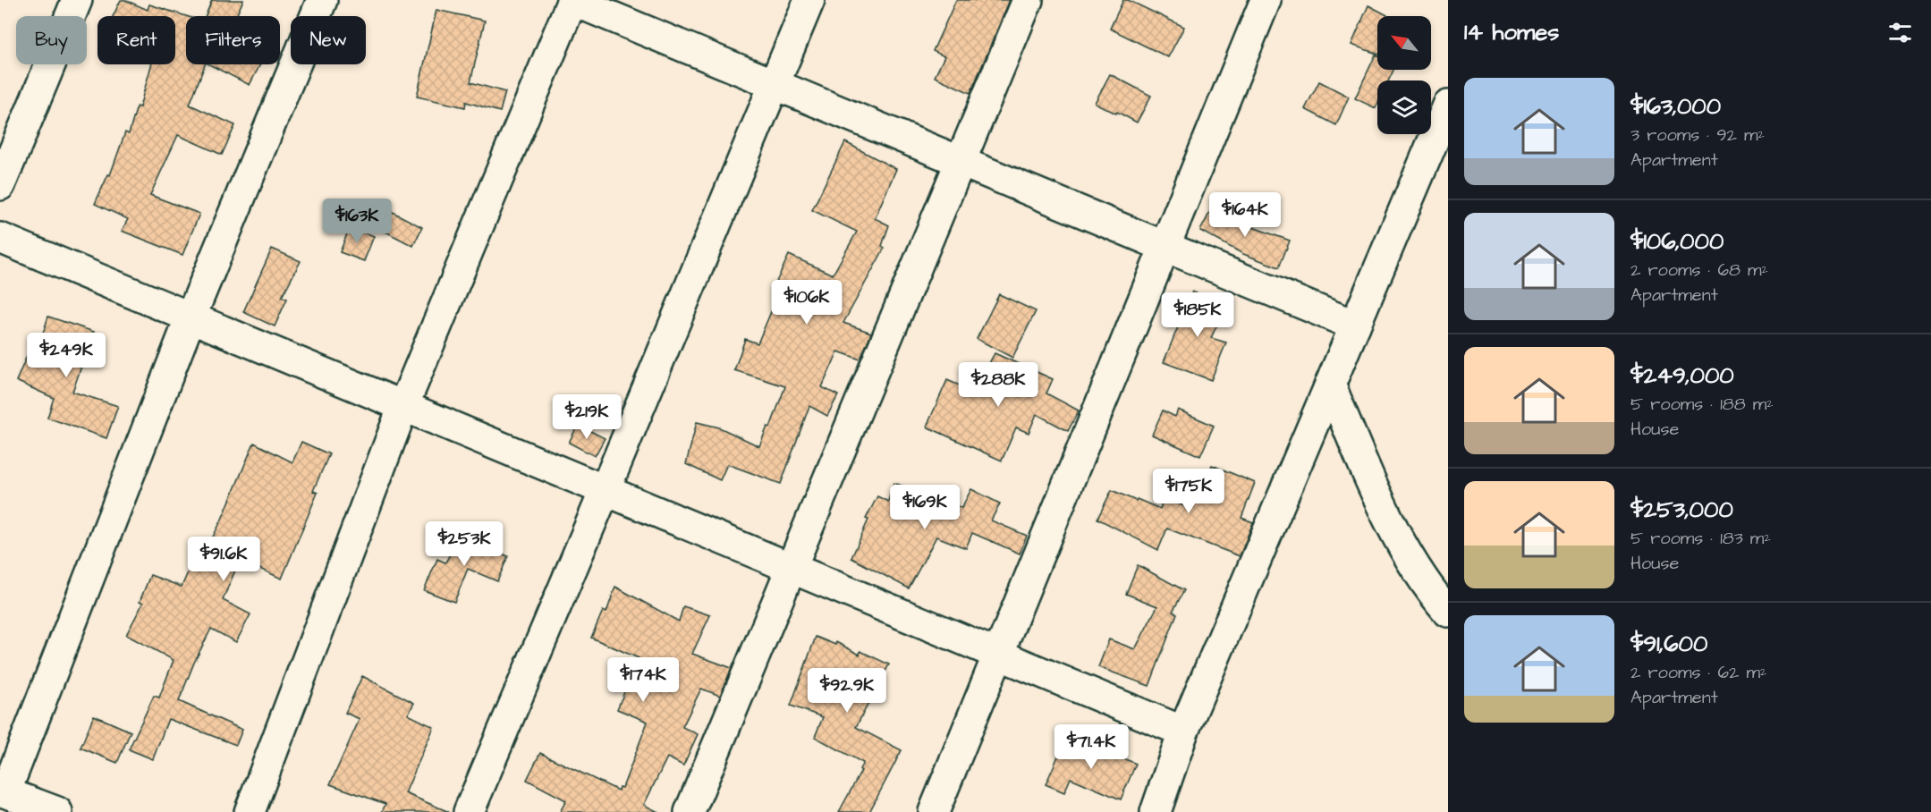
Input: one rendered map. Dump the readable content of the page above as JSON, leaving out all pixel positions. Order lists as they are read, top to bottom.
{
  "north": "top left",
  "page": {
    "heading": "14 homes",
    "chip": [
      "Buy",
      "Rent",
      "Filters",
      "New"
    ],
    "list": [
      {
        "name": "$163,000",
        "note": "3 rooms · 92 m² · Apartment"
      },
      {
        "name": "$106,000",
        "note": "2 rooms · 68 m² · Apartment"
      },
      {
        "name": "$249,000",
        "note": "5 rooms · 188 m² · House"
      },
      {
        "name": "$253,000",
        "note": "5 rooms · 183 m² · House"
      },
      {
        "name": "$91,600",
        "note": "2 rooms · 62 m² · Apartment"
      }
    ],
    "price": [
      "$164K",
      "$163K",
      "$106K",
      "$185K",
      "$249K",
      "$288K",
      "$219K",
      "$175K",
      "$169K",
      "$253K",
      "$91.6K",
      "$174K",
      "$92.9K",
      "$71.4K"
    ]
  }
}
